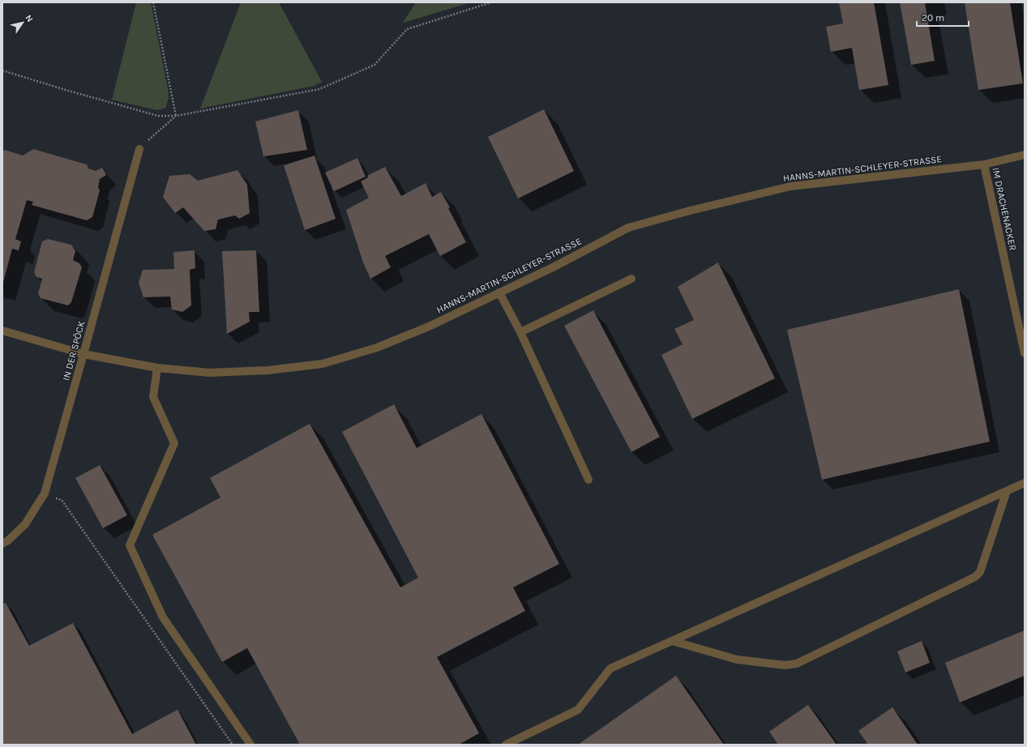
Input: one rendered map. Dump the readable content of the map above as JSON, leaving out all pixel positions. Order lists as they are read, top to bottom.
{
  "streets": {
    "street": ["HANNS-MARTIN-SCHLEYER-STRASSE", "IM DRACHENACKER", "IN DER SPÖCK"]
  },
  "crossings": [
    ["HANNS-MARTIN-SCHLEYER-STRASSE", "IM DRACHENACKER"],
    ["HANNS-MARTIN-SCHLEYER-STRASSE", "IN DER SPÖCK"]
  ],
  "scale_bar": "20 m",
  "north": "top right"
}
